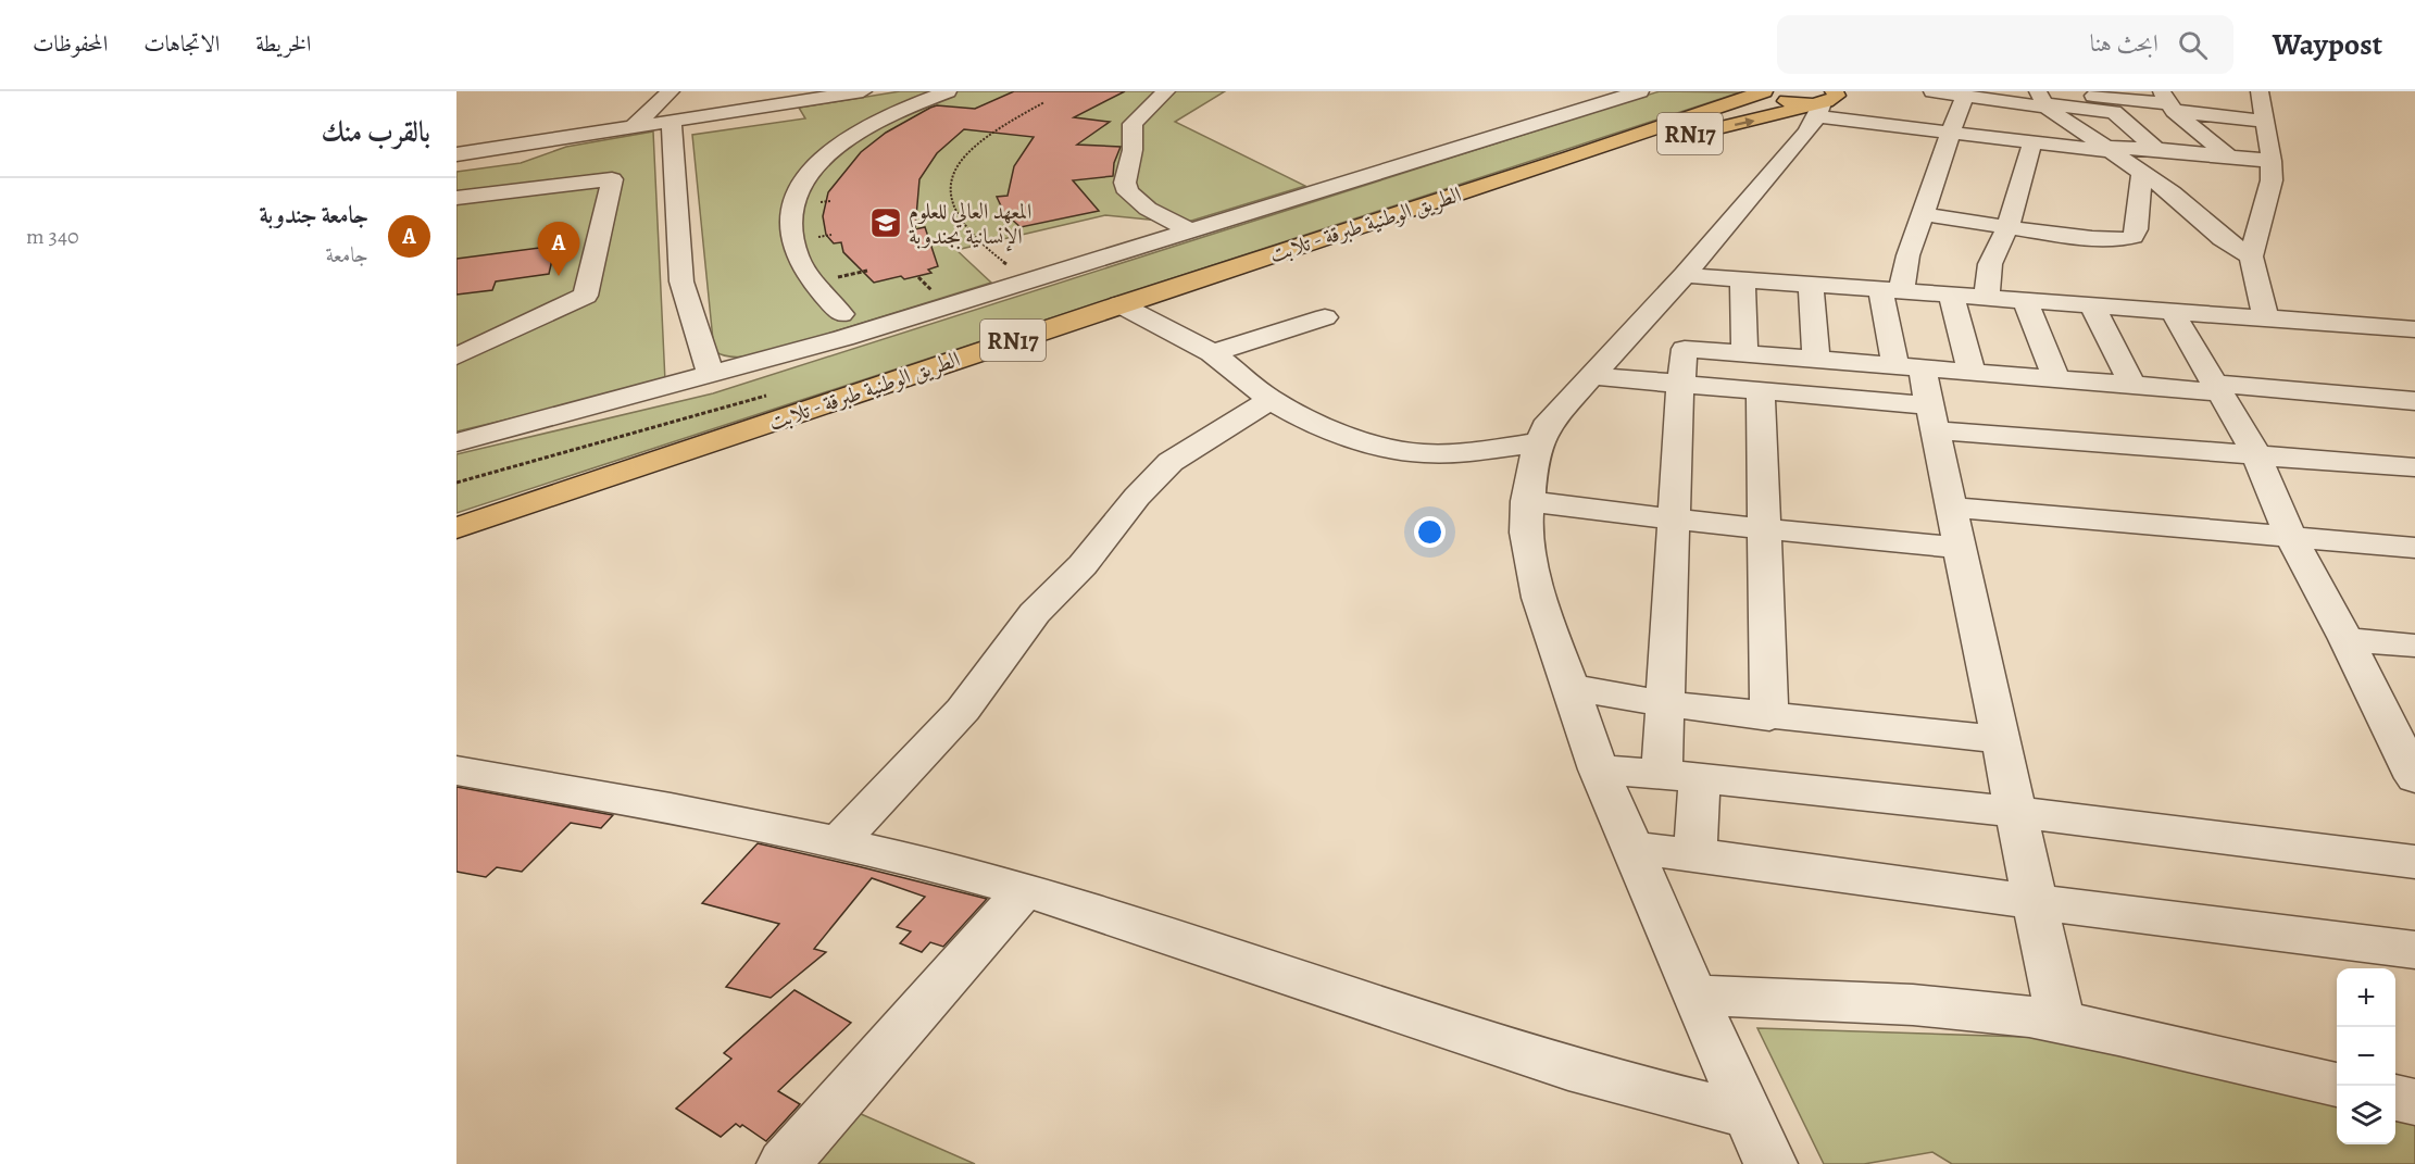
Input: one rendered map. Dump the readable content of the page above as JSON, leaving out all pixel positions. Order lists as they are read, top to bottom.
{
  "streets": {
    "main road": ["RN17", "الطريق الوطنية طبرقة - تلابت"]
  },
  "crossings": [
    ["RN17", "الطريق الوطنية طبرقة - تلابت"]
  ],
  "places": {
    "school or university": ["المعهد العالي للعلوم الإنسانية بجندوبة"]
  },
  "page": {
    "header": "Waypost",
    "search": "ابحث هنا",
    "nav": ["الخريطة", "الاتجاهات", "المحفوظات"],
    "heading": "بالقرب منك",
    "list": [
      {
        "mark": "A",
        "name": "جامعة جندوبة",
        "note": "جامعة",
        "value": "340 m"
      }
    ],
    "pins": "A",
    "map_buttons": ["+", "−"]
  }
}
